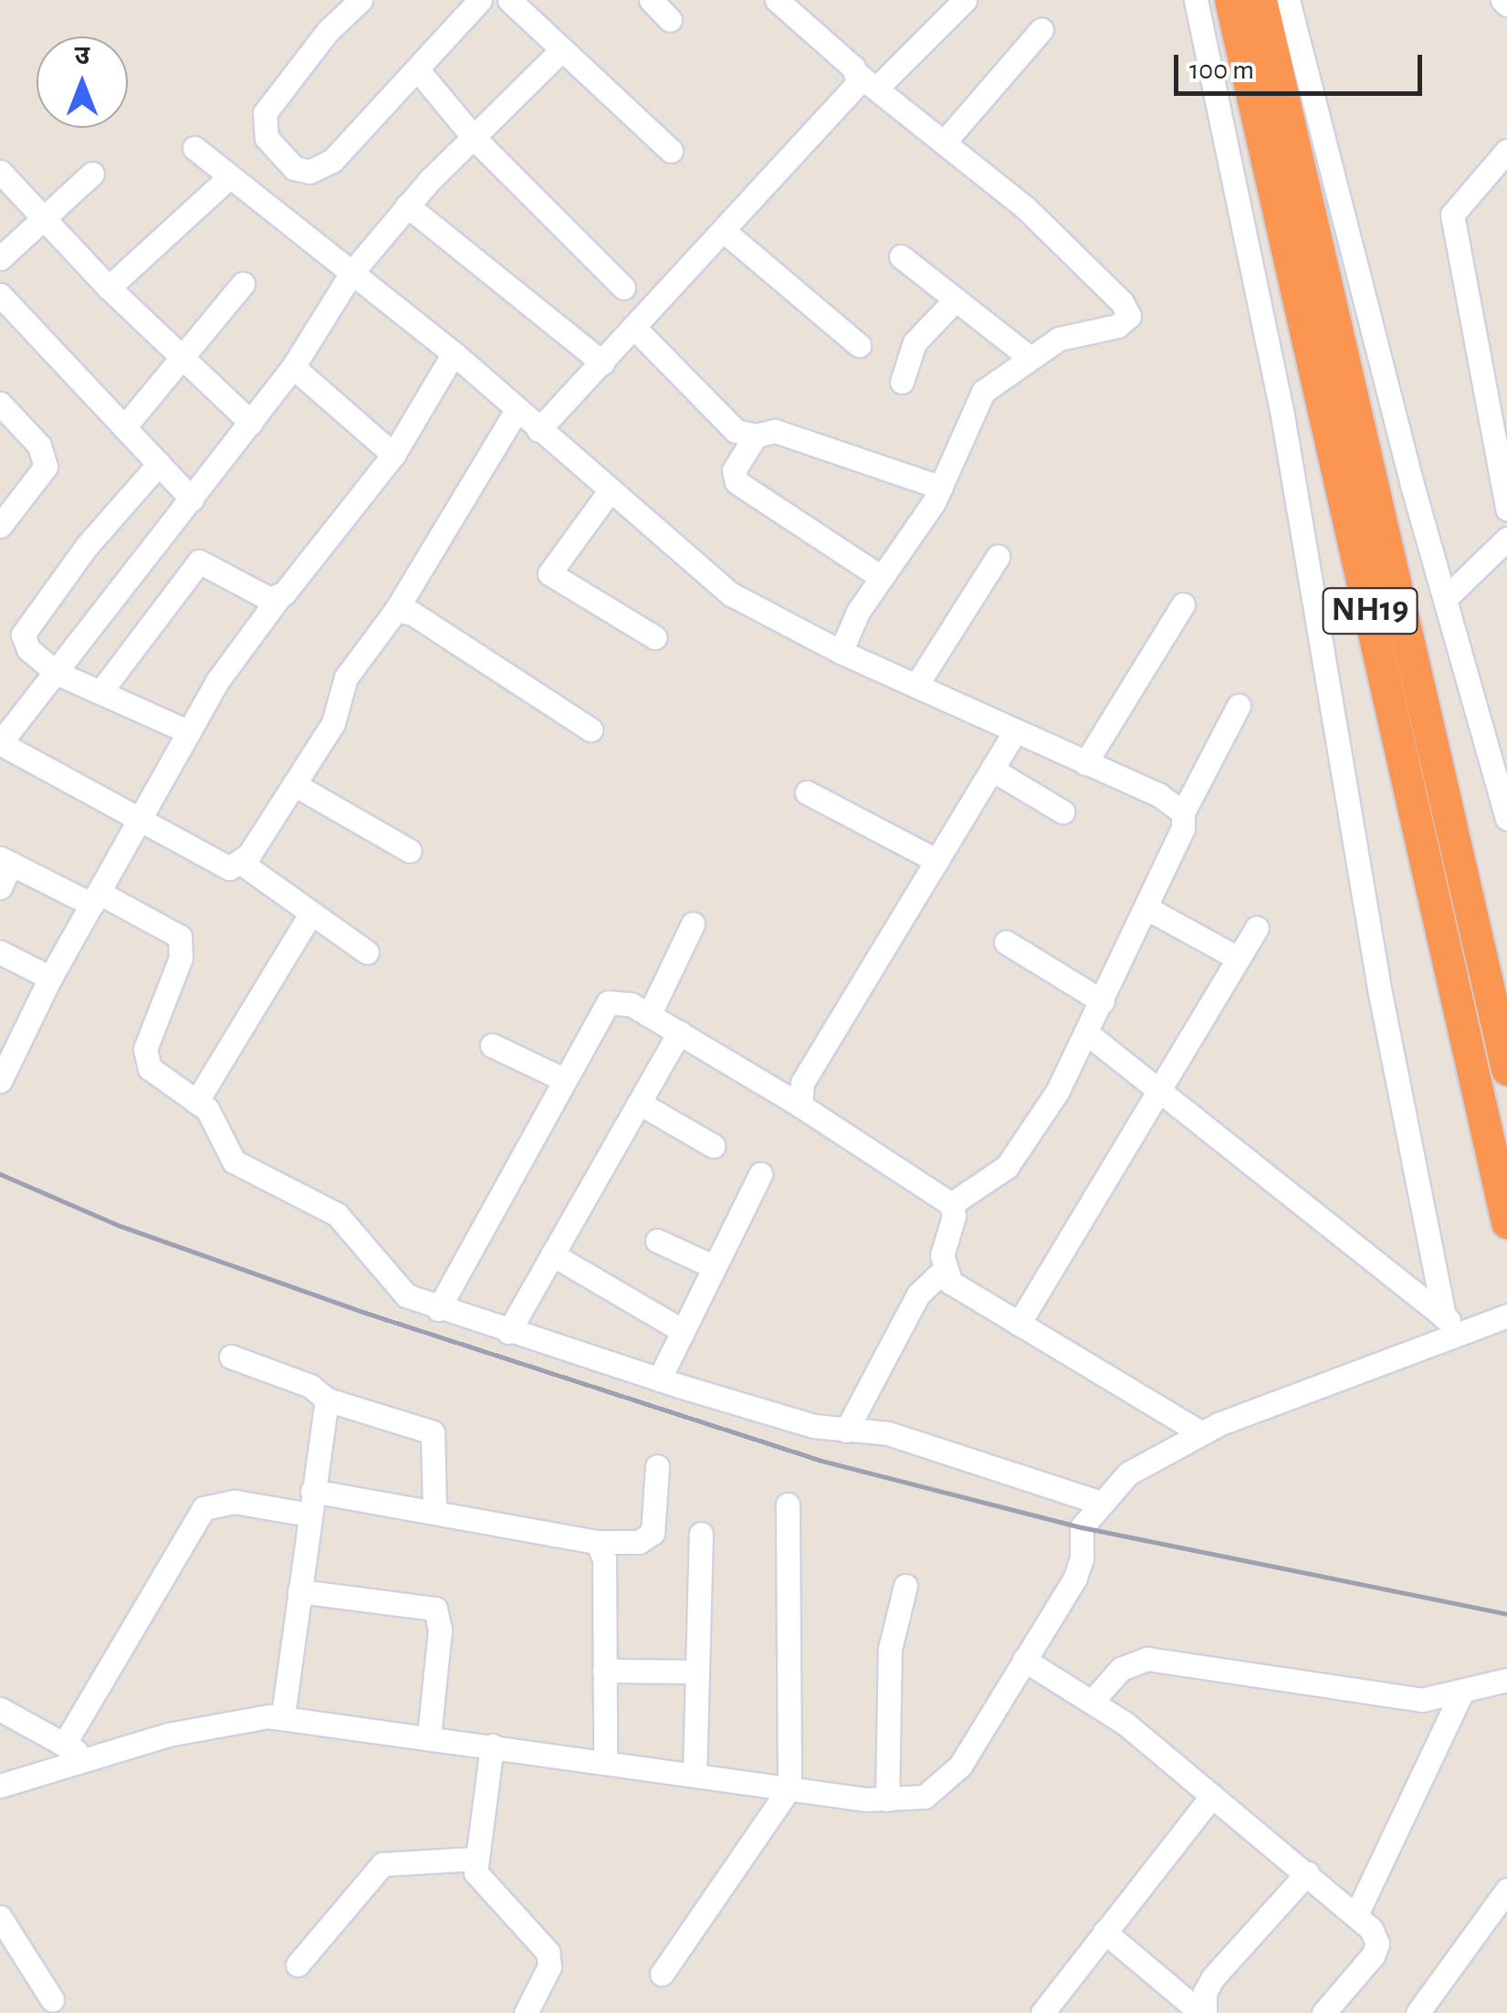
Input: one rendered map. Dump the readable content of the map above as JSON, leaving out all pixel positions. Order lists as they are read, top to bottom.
{
  "streets": {
    "highway": ["NH19"]
  },
  "scale_bar": "100 m",
  "north": "top"
}
